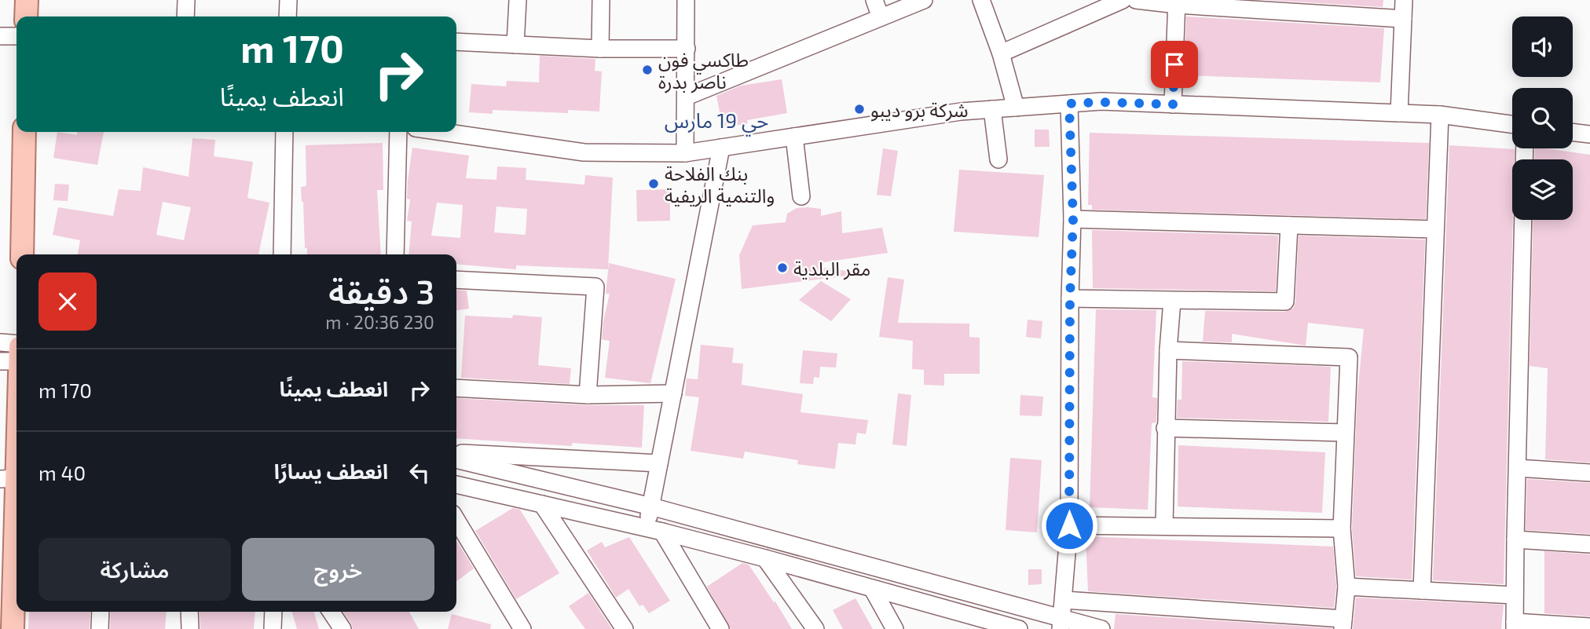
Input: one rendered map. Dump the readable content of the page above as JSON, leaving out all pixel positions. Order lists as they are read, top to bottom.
{
  "districts": ["حي 19 مارس"],
  "places": [
    "طاكسي فون ناصر بدرة",
    "شركة برو ديبو",
    "بنك الفلاحة والتنمية الريفية",
    "مقر البلدية"
  ],
  "page": {
    "turn": ["170 m", "انعطف يمينًا"],
    "heading": ["3 دقيقة", "230 m · 20:36"],
    "list": [
      {
        "name": "انعطف يمينًا",
        "value": "170 m"
      },
      {
        "name": "انعطف يسارًا",
        "value": "40 m"
      }
    ],
    "buttons": ["خروج", "مشاركة"]
  }
}
